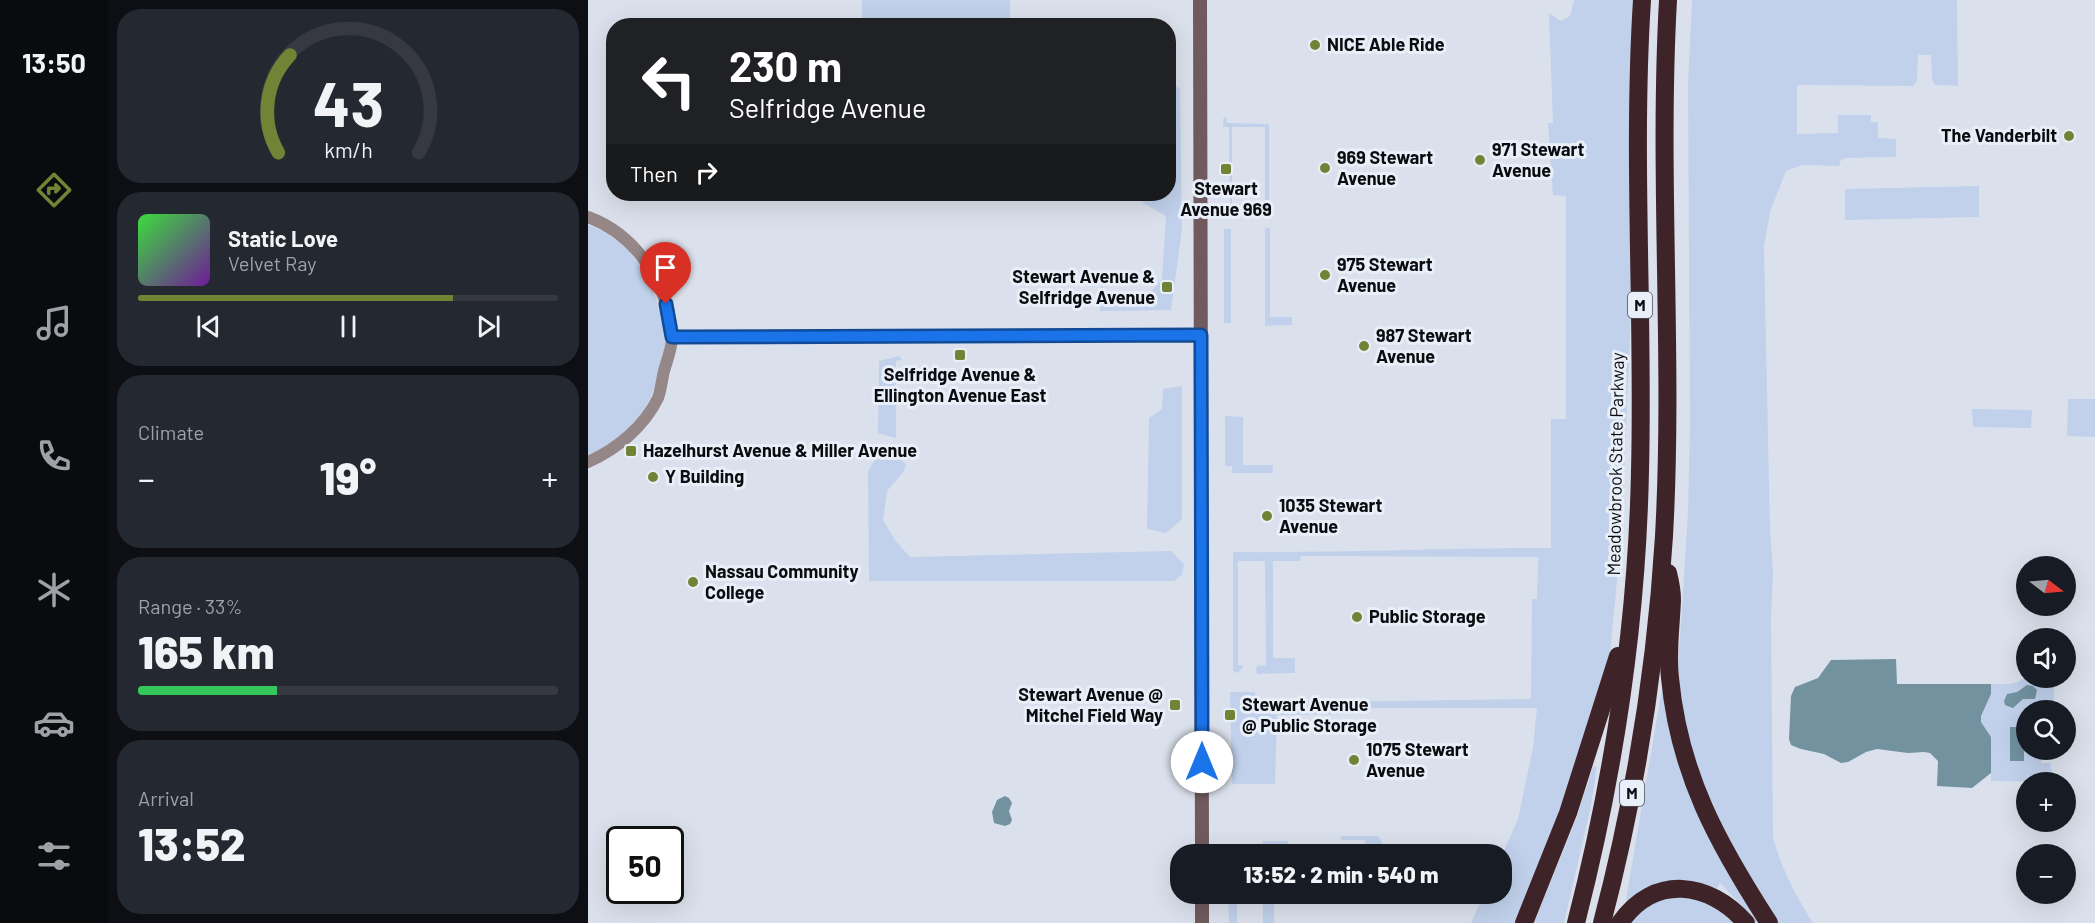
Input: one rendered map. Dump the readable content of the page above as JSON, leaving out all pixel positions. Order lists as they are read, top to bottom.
{
  "streets": {
    "highway": ["M", "Meadowbrook State Parkway"]
  },
  "places": {
    "other": [
      "NICE Able Ride",
      "The Vanderbilt",
      "971 Stewart Avenue",
      "969 Stewart Avenue",
      "975 Stewart Avenue",
      "987 Stewart Avenue",
      "Y Building",
      "1035 Stewart Avenue",
      "Nassau Community College",
      "Public Storage",
      "1075 Stewart Avenue"
    ],
    "transit": [
      "Stewart Avenue 969",
      "Stewart Avenue & Selfridge Avenue",
      "Selfridge Avenue & Ellington Avenue East",
      "Hazelhurst Avenue & Miller Avenue",
      "Stewart Avenue @ Mitchel Field Way",
      "Stewart Avenue @ Public Storage"
    ]
  },
  "north": "right",
  "page": {
    "tabs": "13:50",
    "turn": ["230 m", "Selfridge Avenue"],
    "then": "Then",
    "song": ["Static Love", "Velvet Ray"],
    "tile": [
      "Climate",
      ["Range · 33%", "165 km"],
      ["Arrival", "13:52"]
    ],
    "heat": ["−", "19°", "+"],
    "map_buttons": ["+", "−"],
    "limit": "50",
    "trip": "13:52 · 2 min · 540 m",
    "gauge": ["43", "km/h"]
  }
}
